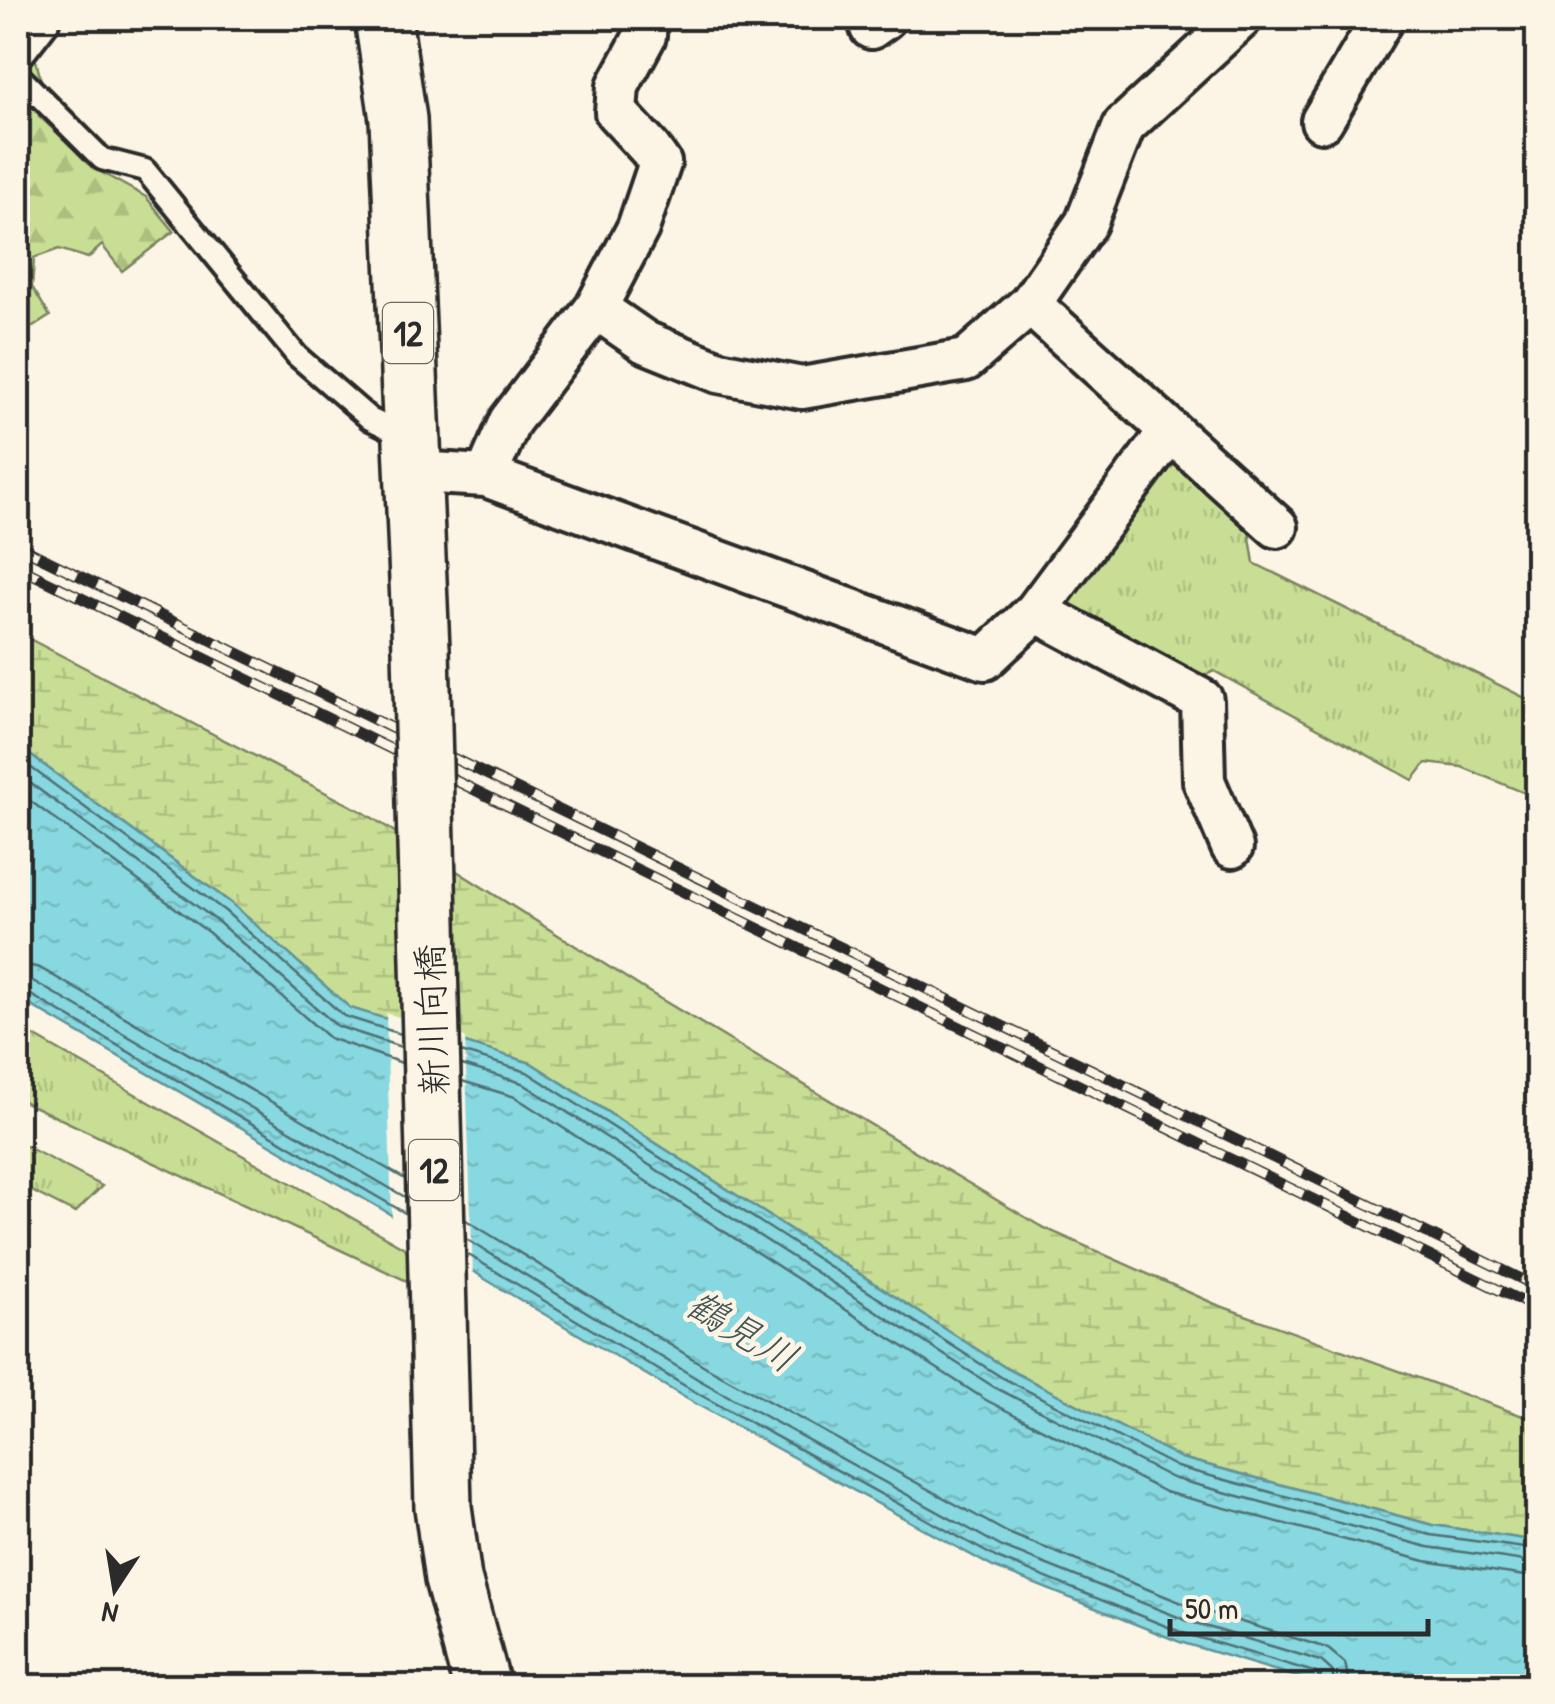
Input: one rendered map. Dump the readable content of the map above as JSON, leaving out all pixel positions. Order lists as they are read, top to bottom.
{
  "streets": {
    "main road": ["12", "新川向橋"]
  },
  "crossings": [
    ["12", "新川向橋"]
  ],
  "water": ["鶴見川"],
  "scale_bar": "50 m",
  "north": "bottom"
}
